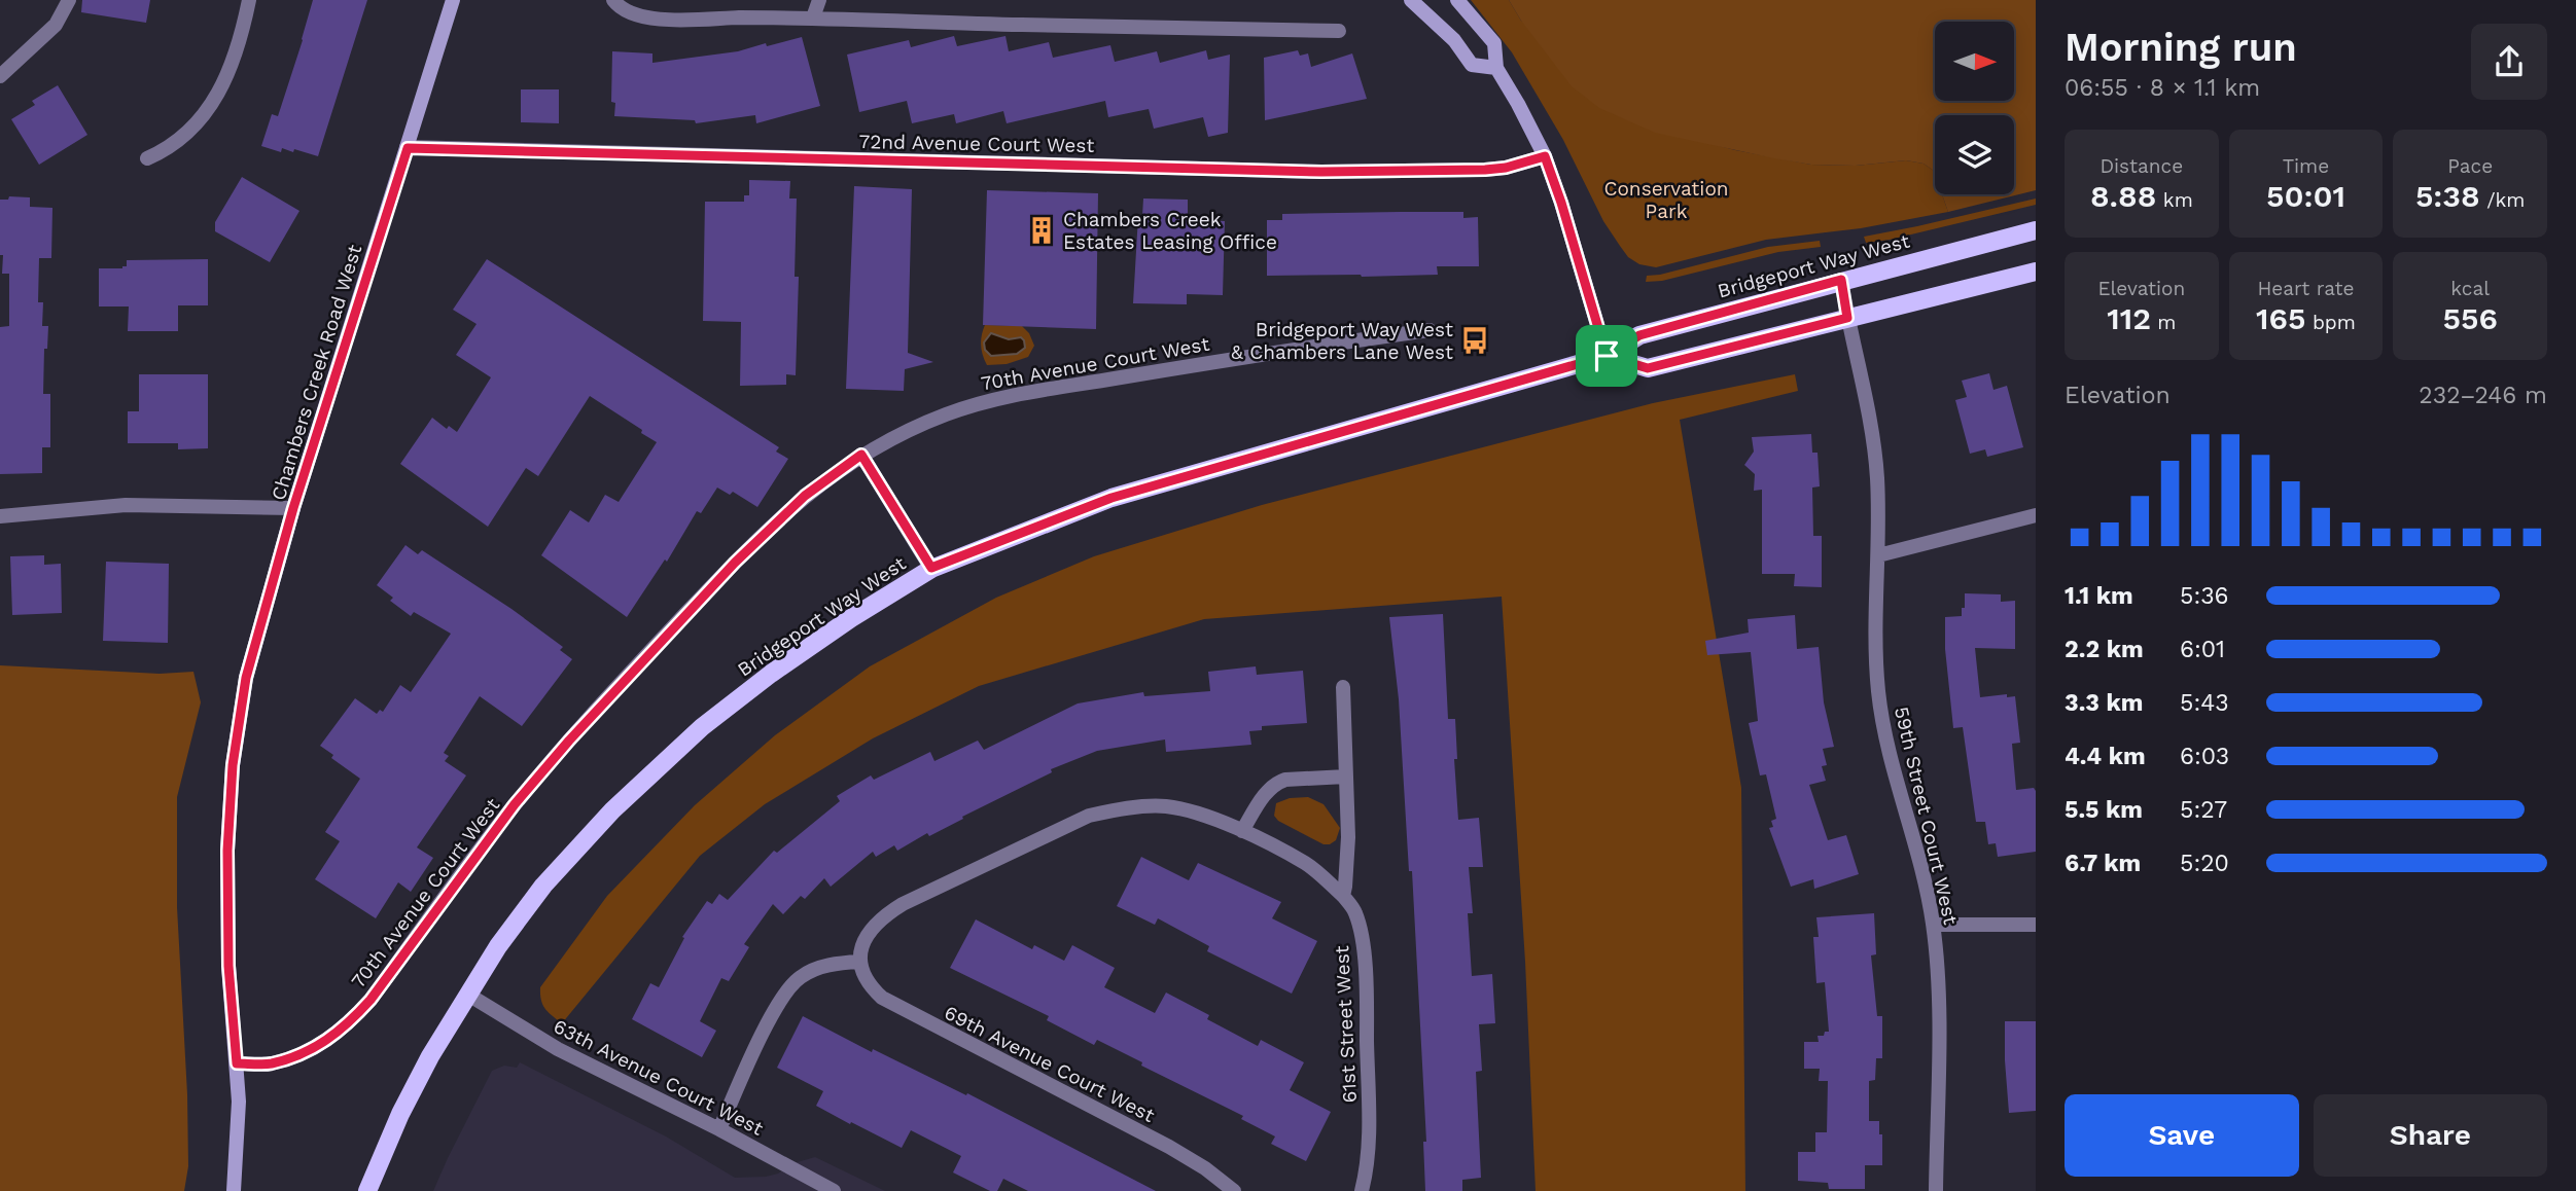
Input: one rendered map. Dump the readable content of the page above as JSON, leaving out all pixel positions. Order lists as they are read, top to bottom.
{
  "streets": {
    "main road": ["Bridgeport Way West"],
    "street": [
      "72nd Avenue Court West",
      "70th Avenue Court West",
      "Chambers Creek Road West",
      "59th Street Court West",
      "61st Street West",
      "69th Avenue Court West",
      "63th Avenue Court West"
    ]
  },
  "crossings": [
    ["72nd Avenue Court West", "Chambers Creek Road West"],
    ["Bridgeport Way West", "59th Street Court West"],
    ["Bridgeport Way West", "63th Avenue Court West"],
    ["70th Avenue Court West", "Chambers Creek Road West"]
  ],
  "parks": ["Conservation Park"],
  "places": {
    "building": ["Chambers Creek Estates Leasing Office"],
    "bus stop": ["Bridgeport Way West & Chambers Lane West"]
  },
  "north": "right",
  "page": {
    "heading": ["Morning run", "06:55 · 8 × 1.1 km"],
    "stats": [
      ["Distance", "8.88 km"],
      ["Time", "50:01"],
      ["Pace", "5:38 /km"],
      ["Elevation", "112 m"],
      ["Heart rate", "165 bpm"],
      ["kcal", "556"]
    ],
    "chart": ["Elevation", "232–246 m"],
    "list": [
      {
        "name": "1.1 km",
        "note": "5:36"
      },
      {
        "name": "2.2 km",
        "note": "6:01"
      },
      {
        "name": "3.3 km",
        "note": "5:43"
      },
      {
        "name": "4.4 km",
        "note": "6:03"
      },
      {
        "name": "5.5 km",
        "note": "5:27"
      },
      {
        "name": "6.7 km",
        "note": "5:20"
      }
    ],
    "buttons": ["Save", "Share"]
  }
}
